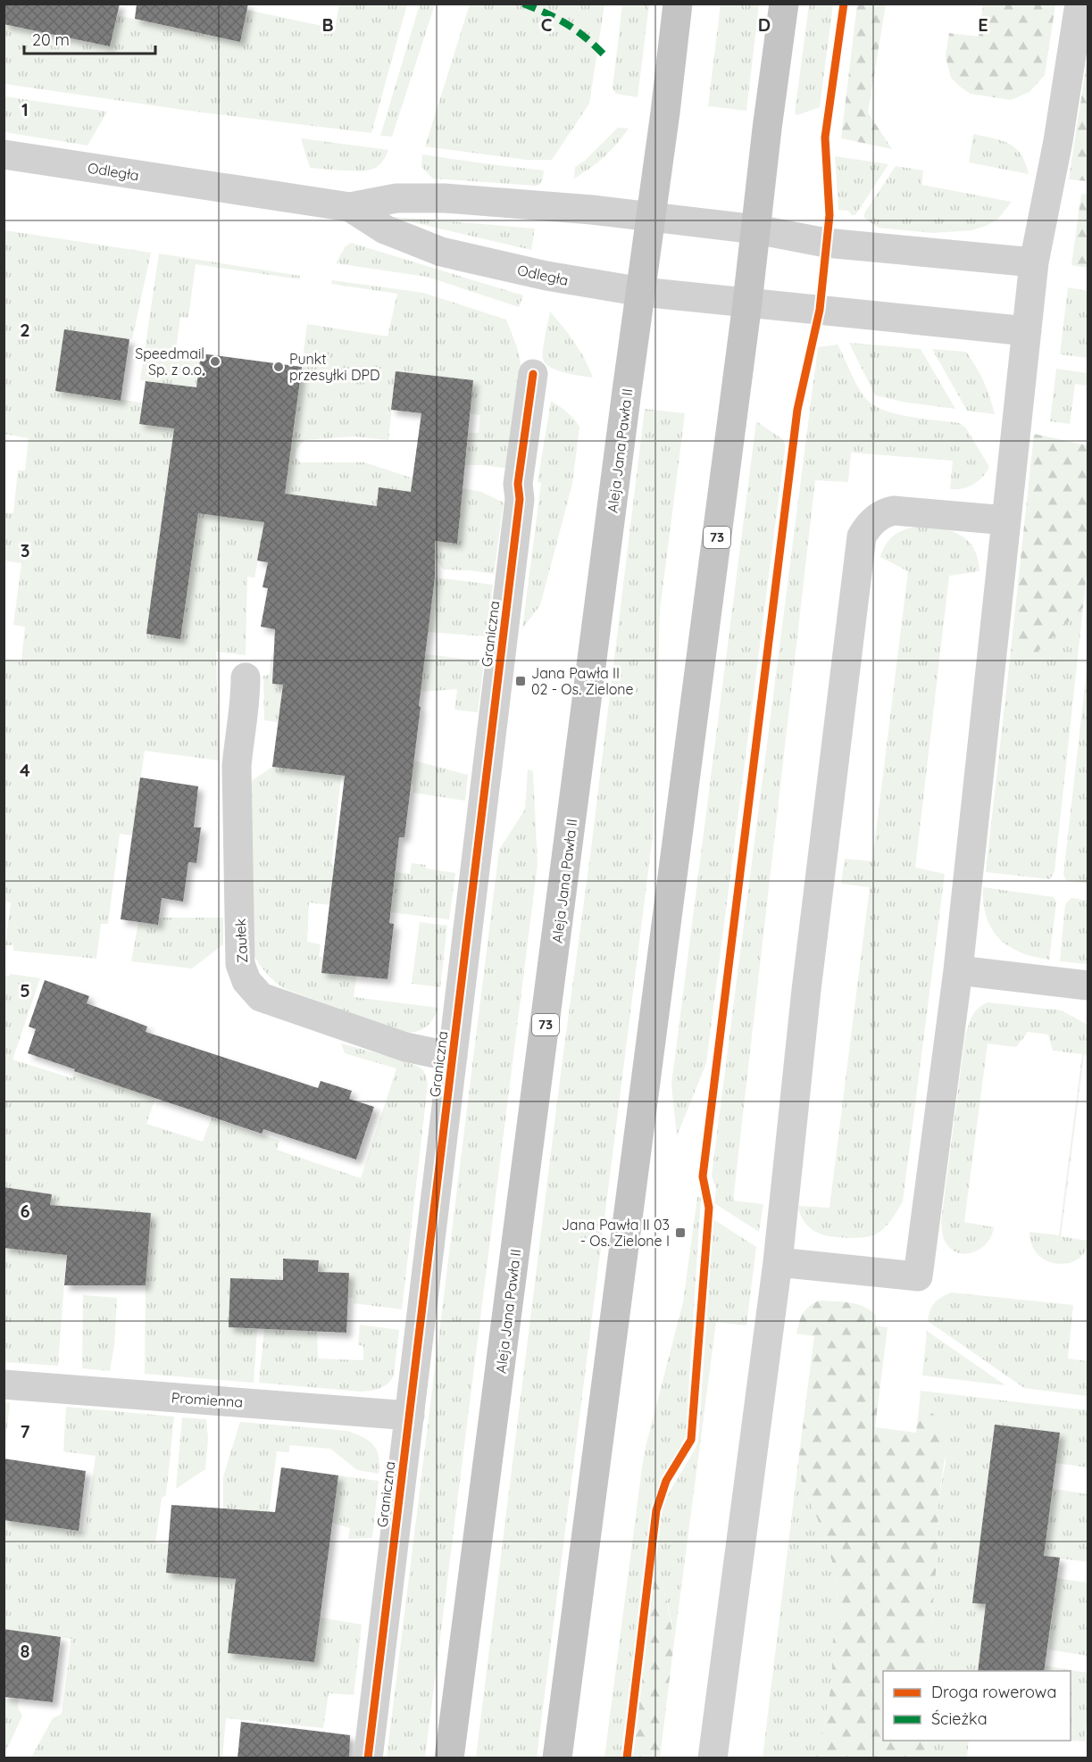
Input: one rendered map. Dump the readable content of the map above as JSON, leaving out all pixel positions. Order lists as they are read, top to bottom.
{
  "streets": {
    "main road": ["Aleja Jana Pawła II", "73"],
    "street": [
      "Odległa",
      "Graniczna",
      "Zaułek",
      "Promienna"
    ]
  },
  "crossings": [
    ["Odległa", "Aleja Jana Pawła II"],
    ["Odległa", "73"],
    ["Graniczna", "Zaułek"],
    ["Graniczna", "Promienna"]
  ],
  "places": {
    "other": ["Speedmail Sp. z o.o.", "Punkt przesyłki DPD"],
    "transit": ["Jana Pawła II 02 - Os. Zielone", "Jana Pawła II 03 - Os. Zielone I"]
  },
  "legend": ["Droga rowerowa", "Ścieżka"],
  "scale_bar": "20 m",
  "grid": {
    "columns": [
      "B",
      "C",
      "D",
      "E"
    ],
    "rows": [
      "1",
      "2",
      "3",
      "4",
      "5",
      "6",
      "7",
      "8"
    ]
  }
}
